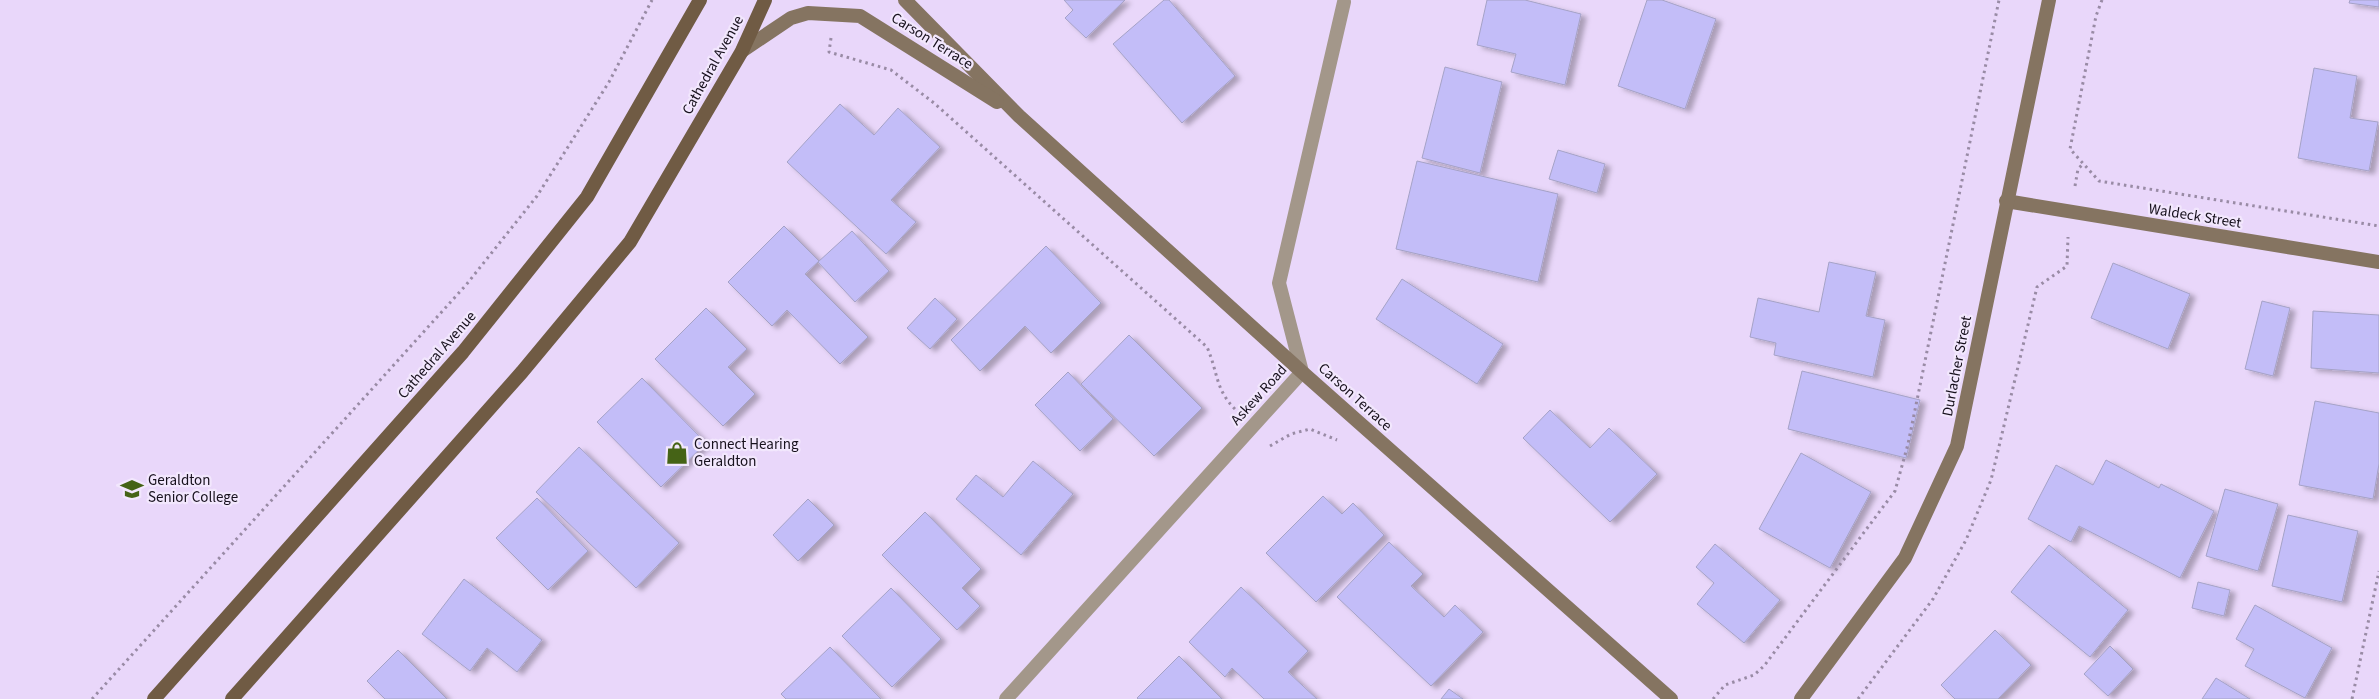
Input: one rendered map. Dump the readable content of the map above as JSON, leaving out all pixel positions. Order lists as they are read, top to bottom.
{
  "streets": {
    "main road": [
      "Carson Terrace",
      "Cathedral Avenue",
      "Waldeck Street",
      "Durlacher Street"
    ],
    "street": ["Askew Road"]
  },
  "crossings": [
    ["Carson Terrace", "Cathedral Avenue"],
    ["Carson Terrace", "Askew Road"],
    ["Waldeck Street", "Durlacher Street"]
  ],
  "places": {
    "shop": ["Connect Hearing Geraldton"],
    "school or university": ["Geraldton Senior College"]
  }
}
